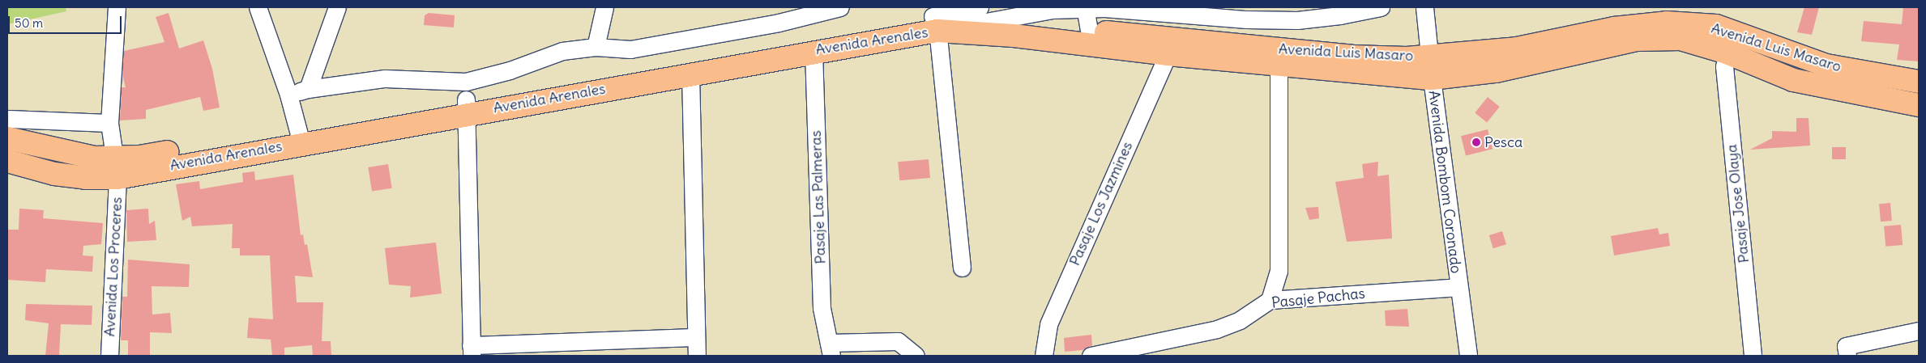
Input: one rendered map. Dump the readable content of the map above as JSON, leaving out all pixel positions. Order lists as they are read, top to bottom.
{
  "streets": {
    "main road": ["Avenida Arenales", "Avenida Luis Masaro"],
    "street": [
      "Avenida Bombom Coronado",
      "Pasaje Las Palmeras",
      "Pasaje Los Jazmines",
      "Pasaje Jose Olaya",
      "Avenida Los Proceres",
      "Pasaje Pachas"
    ]
  },
  "crossings": [
    ["Avenida Arenales", "Avenida Luis Masaro"],
    ["Avenida Arenales", "Pasaje Las Palmeras"],
    ["Avenida Arenales", "Avenida Los Proceres"],
    ["Avenida Luis Masaro", "Avenida Bombom Coronado"],
    ["Avenida Luis Masaro", "Pasaje Los Jazmines"],
    ["Avenida Luis Masaro", "Pasaje Jose Olaya"],
    ["Avenida Bombom Coronado", "Pasaje Pachas"]
  ],
  "places": ["Pesca"],
  "scale_bar": "50 m"
}
